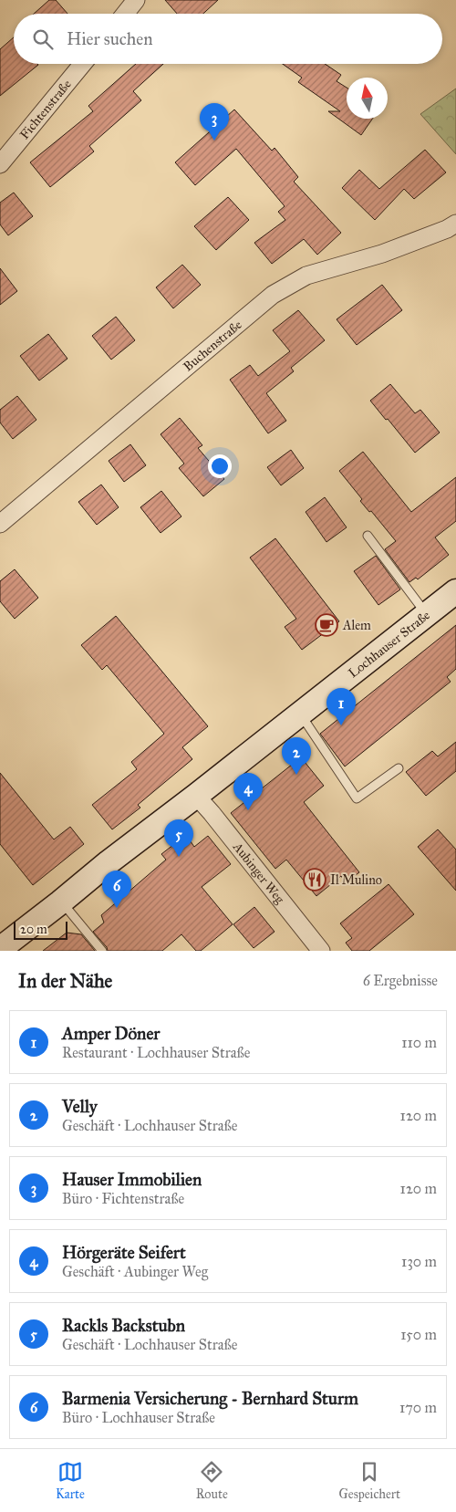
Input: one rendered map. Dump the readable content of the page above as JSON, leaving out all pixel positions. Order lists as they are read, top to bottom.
{
  "streets": {
    "street": [
      "Fichtenstraße",
      "Buchenstraße",
      "Lochhauser Straße",
      "Aubinger Weg"
    ]
  },
  "crossings": [
    ["Lochhauser Straße", "Aubinger Weg"]
  ],
  "places": {
    "cafe": ["Alem"],
    "restaurant": ["Il Mulino"]
  },
  "scale_bar": "20 m",
  "north": "top",
  "page": {
    "search": "Hier suchen",
    "pins": [
      "3",
      "1",
      "2",
      "4",
      "5",
      "6"
    ],
    "scale": "20 m",
    "heading": ["In der Nähe", "6 Ergebnisse"],
    "list": [
      {
        "mark": "1",
        "name": "Amper Döner",
        "note": "Restaurant · Lochhauser Straße",
        "value": "110 m"
      },
      {
        "mark": "2",
        "name": "Velly",
        "note": "Geschäft · Lochhauser Straße",
        "value": "120 m"
      },
      {
        "mark": "3",
        "name": "Hauser Immobilien",
        "note": "Büro · Fichtenstraße",
        "value": "120 m"
      },
      {
        "mark": "4",
        "name": "Hörgeräte Seifert",
        "note": "Geschäft · Aubinger Weg",
        "value": "130 m"
      },
      {
        "mark": "5",
        "name": "Rackls Backstubn",
        "note": "Geschäft · Lochhauser Straße",
        "value": "150 m"
      },
      {
        "mark": "6",
        "name": "Barmenia Versicherung - Bernhard Sturm",
        "note": "Büro · Lochhauser Straße",
        "value": "170 m"
      }
    ],
    "nav": ["Karte", "Route", "Gespeichert"]
  }
}
